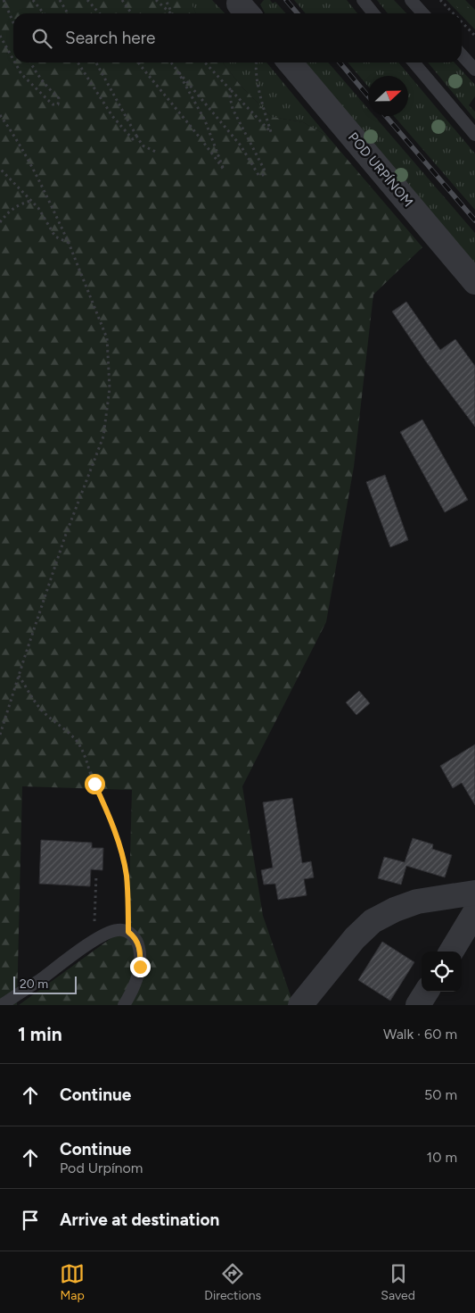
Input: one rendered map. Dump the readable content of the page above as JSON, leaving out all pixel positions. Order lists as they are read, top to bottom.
{
  "streets": {
    "street": ["POD URPÍNOM"]
  },
  "scale_bar": "20 m",
  "north": "right",
  "page": {
    "search": "Search here",
    "scale": "20 m",
    "heading": ["1 min", "Walk · 60 m"],
    "list": [
      ["Continue", "50 m"],
      ["Continue", "Pod Urpínom", "10 m"],
      "Arrive at destination"
    ],
    "nav": ["Map", "Directions", "Saved"]
  }
}
